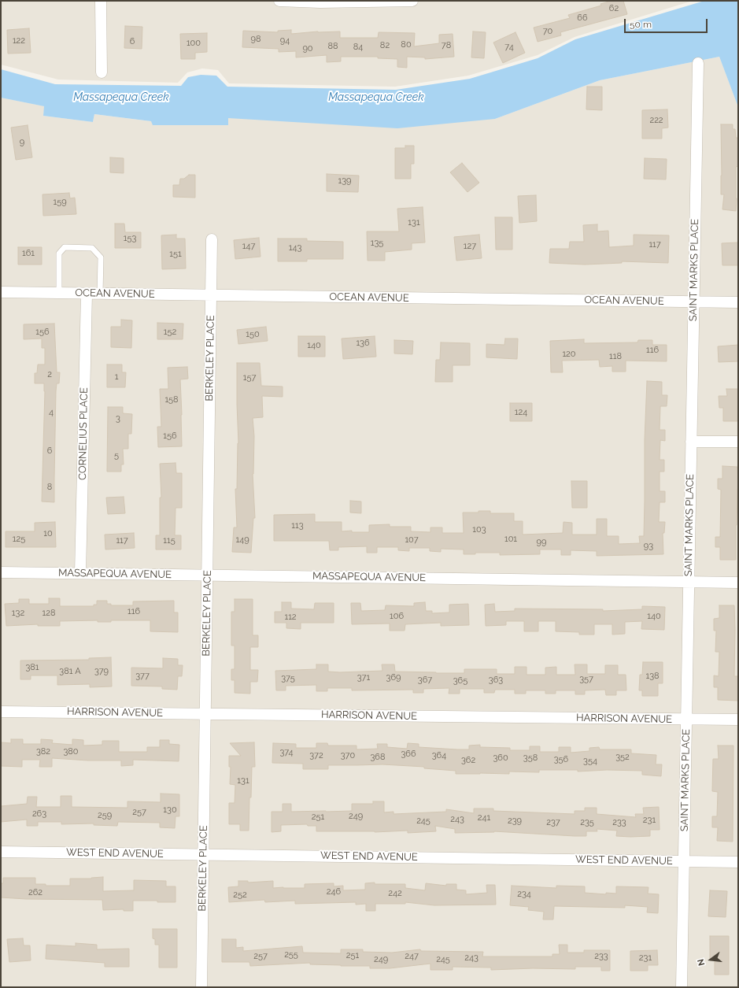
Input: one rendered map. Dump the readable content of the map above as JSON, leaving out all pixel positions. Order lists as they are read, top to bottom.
{
  "streets": {
    "street": [
      "SAINT MARKS PLACE",
      "OCEAN AVENUE",
      "BERKELEY PLACE",
      "CORNELIUS PLACE",
      "MASSAPEQUA AVENUE",
      "HARRISON AVENUE",
      "WEST END AVENUE"
    ]
  },
  "crossings": [
    ["SAINT MARKS PLACE", "OCEAN AVENUE"],
    ["SAINT MARKS PLACE", "MASSAPEQUA AVENUE"],
    ["SAINT MARKS PLACE", "HARRISON AVENUE"],
    ["SAINT MARKS PLACE", "WEST END AVENUE"],
    ["OCEAN AVENUE", "BERKELEY PLACE"],
    ["OCEAN AVENUE", "CORNELIUS PLACE"],
    ["BERKELEY PLACE", "MASSAPEQUA AVENUE"],
    ["BERKELEY PLACE", "HARRISON AVENUE"],
    ["BERKELEY PLACE", "WEST END AVENUE"],
    ["CORNELIUS PLACE", "MASSAPEQUA AVENUE"]
  ],
  "water": ["Massapequa Creek"],
  "house_numbers": [
    "62",
    "66",
    "70",
    "98",
    "122",
    "94",
    "6",
    "100",
    "80",
    "82",
    "78",
    "88",
    "84",
    "74",
    "90",
    "222",
    "9",
    "139",
    "159",
    "131",
    "153",
    "135",
    "117",
    "147",
    "127",
    "143",
    "161",
    "151",
    "156",
    "152",
    "150",
    "136",
    "140",
    "116",
    "120",
    "118",
    "2",
    "1",
    "157",
    "158",
    "4",
    "124",
    "3",
    "156",
    "6",
    "5",
    "8",
    "113",
    "103",
    "10",
    "125",
    "101",
    "149",
    "107",
    "117",
    "115",
    "99",
    "93",
    "116",
    "132",
    "128",
    "106",
    "140",
    "112",
    "381",
    "381 A",
    "379",
    "377",
    "138",
    "371",
    "369",
    "375",
    "357",
    "367",
    "363",
    "365",
    "382",
    "380",
    "374",
    "366",
    "372",
    "370",
    "364",
    "368",
    "352",
    "360",
    "358",
    "356",
    "362",
    "354",
    "131",
    "130",
    "257",
    "263",
    "259",
    "249",
    "251",
    "241",
    "243",
    "231",
    "245",
    "239",
    "237",
    "235",
    "233",
    "246",
    "262",
    "242",
    "234",
    "252",
    "255",
    "251",
    "257",
    "247",
    "233",
    "243",
    "231",
    "249",
    "245"
  ],
  "scale_bar": "50 m",
  "north": "left"
}
